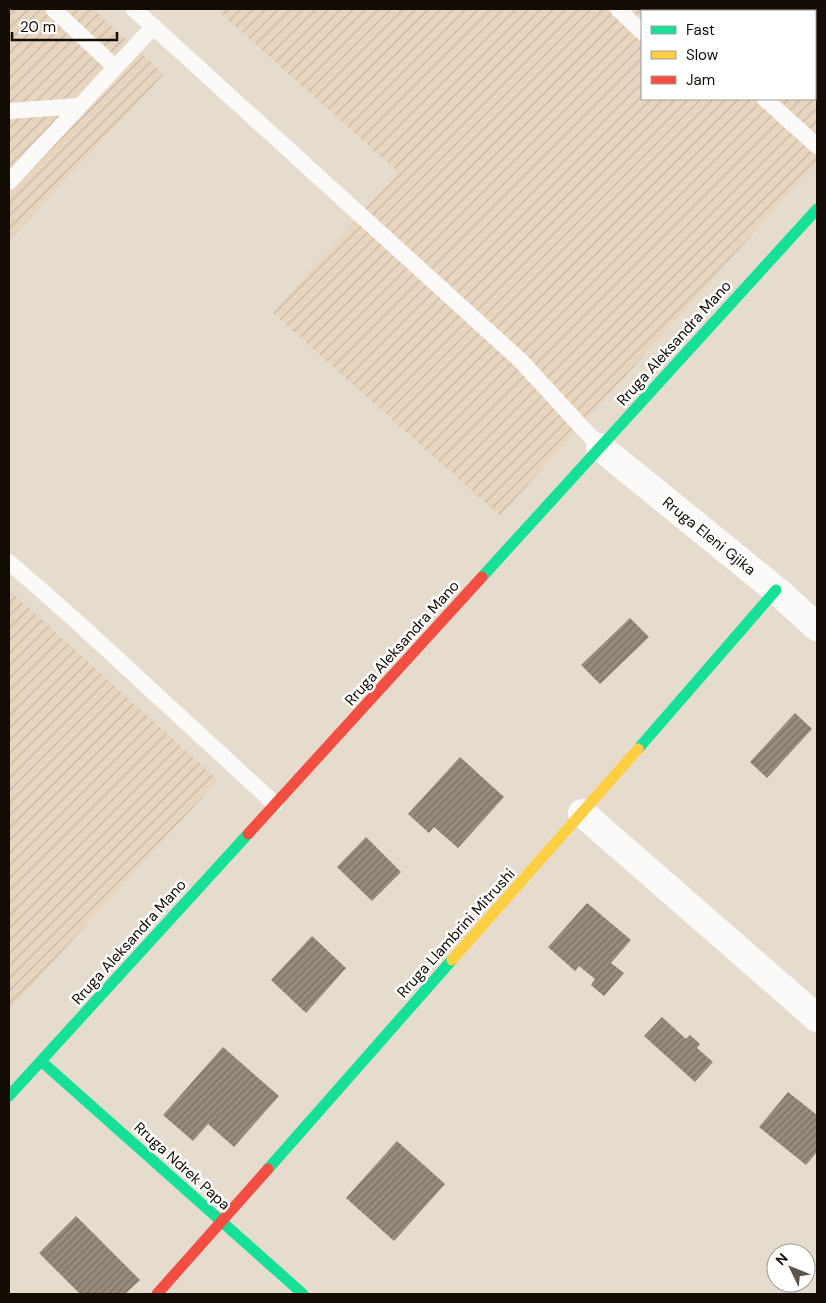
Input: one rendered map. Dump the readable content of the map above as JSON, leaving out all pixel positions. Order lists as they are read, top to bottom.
{
  "streets": {
    "street": [
      "Rruga Aleksandra Mano",
      "Rruga Eleni Gjika",
      "Rruga Llambrini Mitrushi",
      "Rruga Ndrek Papa"
    ]
  },
  "crossings": [
    ["Rruga Aleksandra Mano", "Rruga Eleni Gjika"],
    ["Rruga Aleksandra Mano", "Rruga Ndrek Papa"],
    ["Rruga Eleni Gjika", "Rruga Llambrini Mitrushi"],
    ["Rruga Llambrini Mitrushi", "Rruga Ndrek Papa"]
  ],
  "legend": ["Fast", "Slow", "Jam"],
  "scale_bar": "20 m",
  "north": "top left"
}
